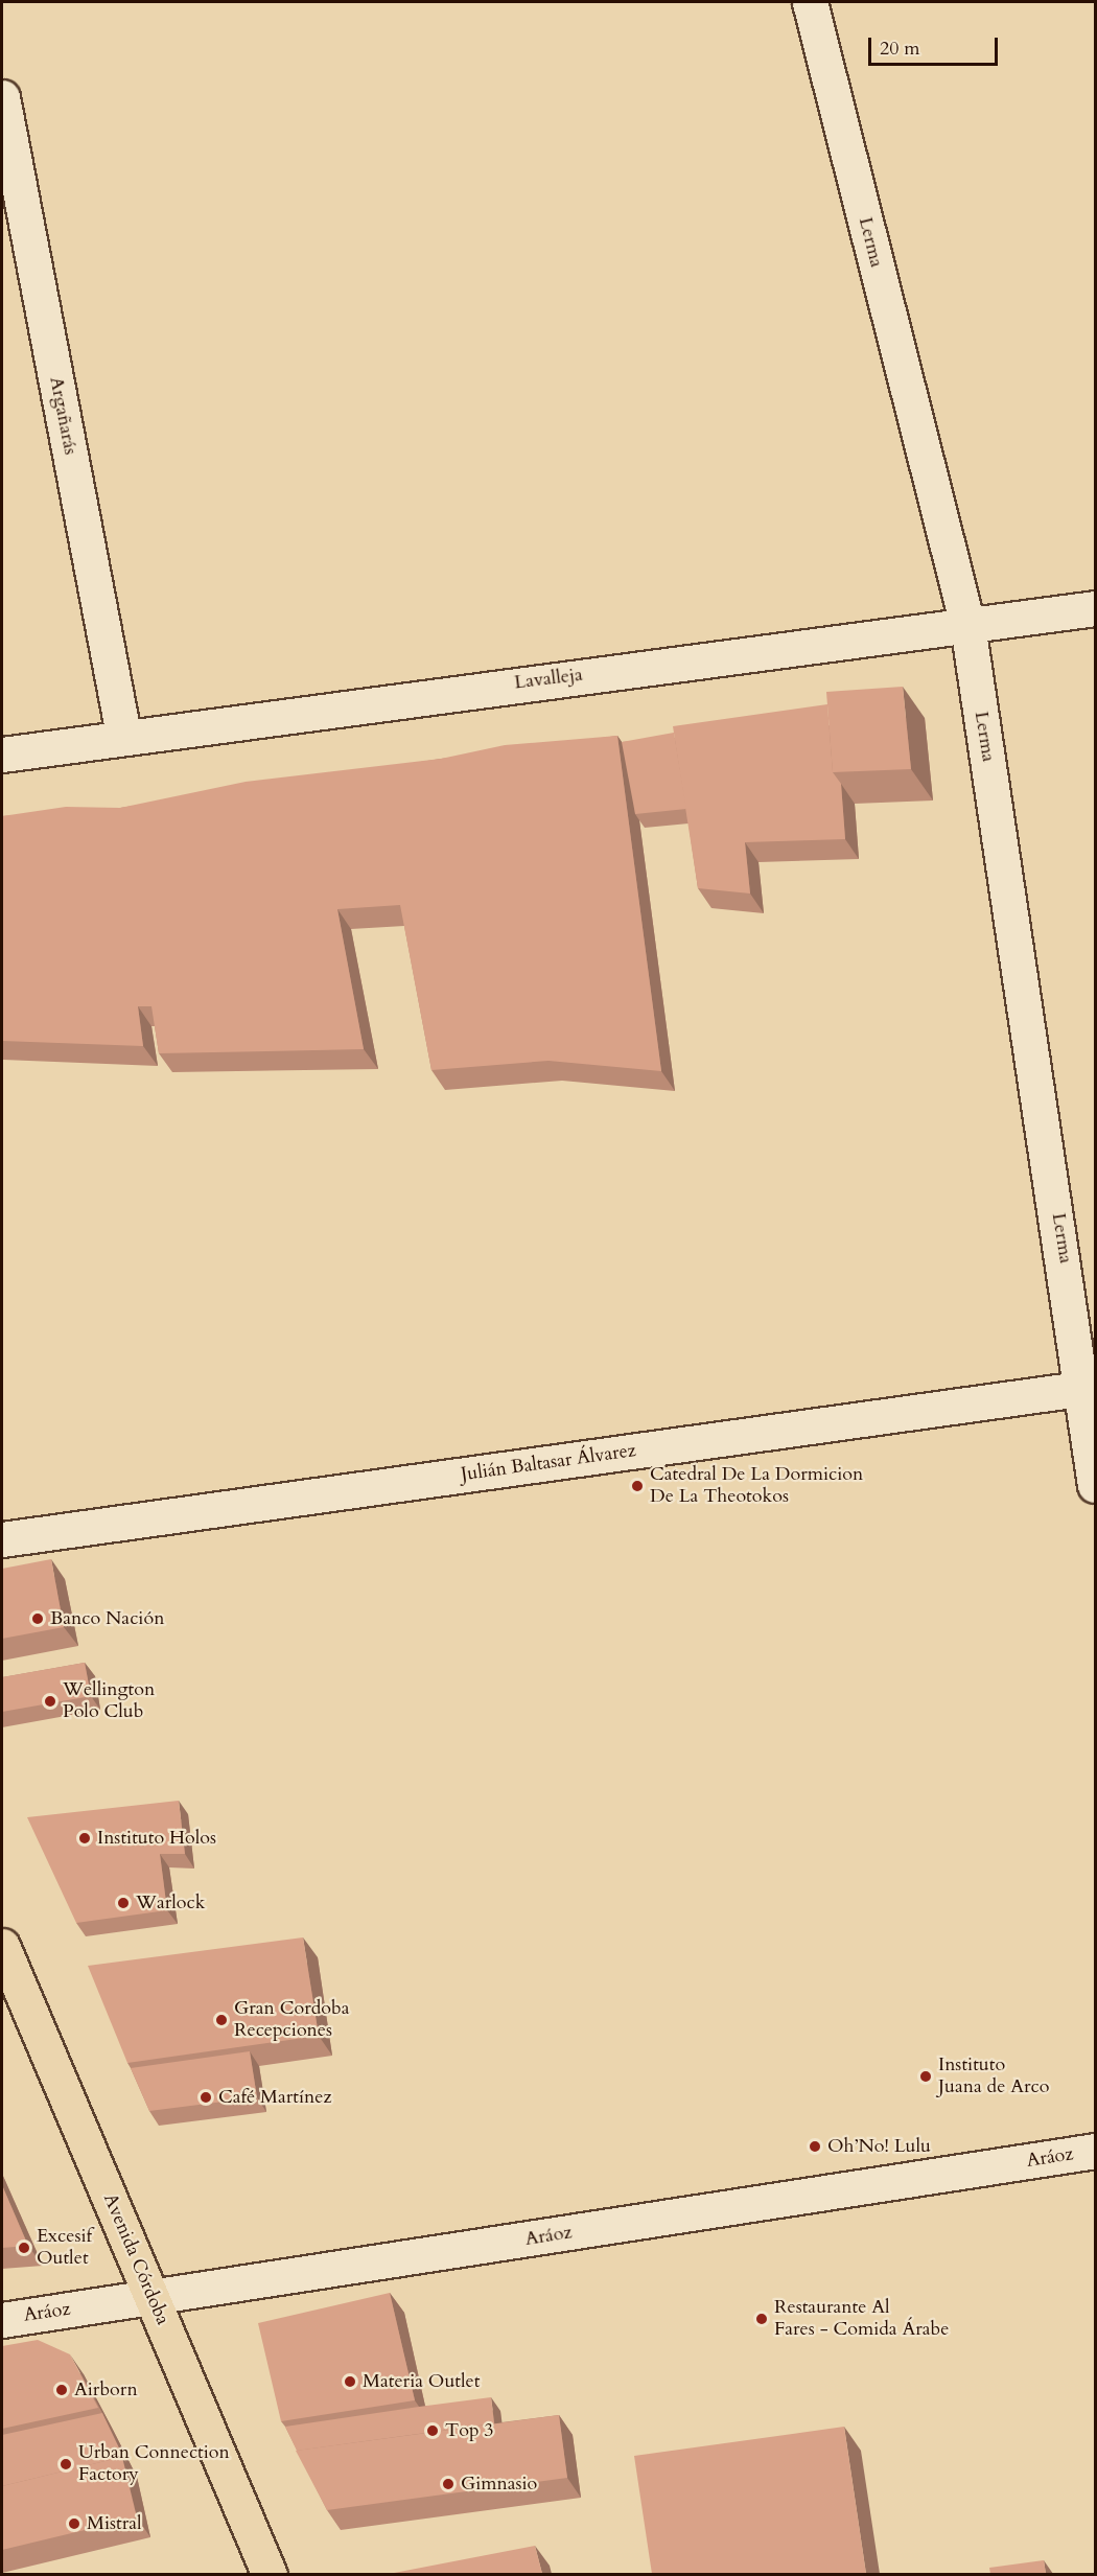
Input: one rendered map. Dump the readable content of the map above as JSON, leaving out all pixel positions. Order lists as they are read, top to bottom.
{
  "streets": {
    "main road": ["Avenida Córdoba"],
    "street": [
      "Lerma",
      "Argañarás",
      "Lavalleja",
      "Julián Baltasar Álvarez",
      "Aráoz"
    ]
  },
  "crossings": [
    ["Lerma", "Lavalleja"],
    ["Lerma", "Julián Baltasar Álvarez"],
    ["Argañarás", "Lavalleja"],
    ["Aráoz", "Avenida Córdoba"]
  ],
  "places": [
    "Catedral De La Dormicion De La Theotokos",
    "Banco Nación",
    "Wellington Polo Club",
    "Instituto Holos",
    "Warlock",
    "Gran Cordoba Recepciones",
    "Instituto Juana de Arco",
    "Café Martínez",
    "Oh’No! Lulu",
    "Excesif Outlet",
    "Restaurante Al Fares - Comida Árabe",
    "Materia Outlet",
    "Airborn",
    "Top 3",
    "Urban Connection Factory",
    "Gimnasio",
    "Mistral"
  ],
  "scale_bar": "20 m"
}
